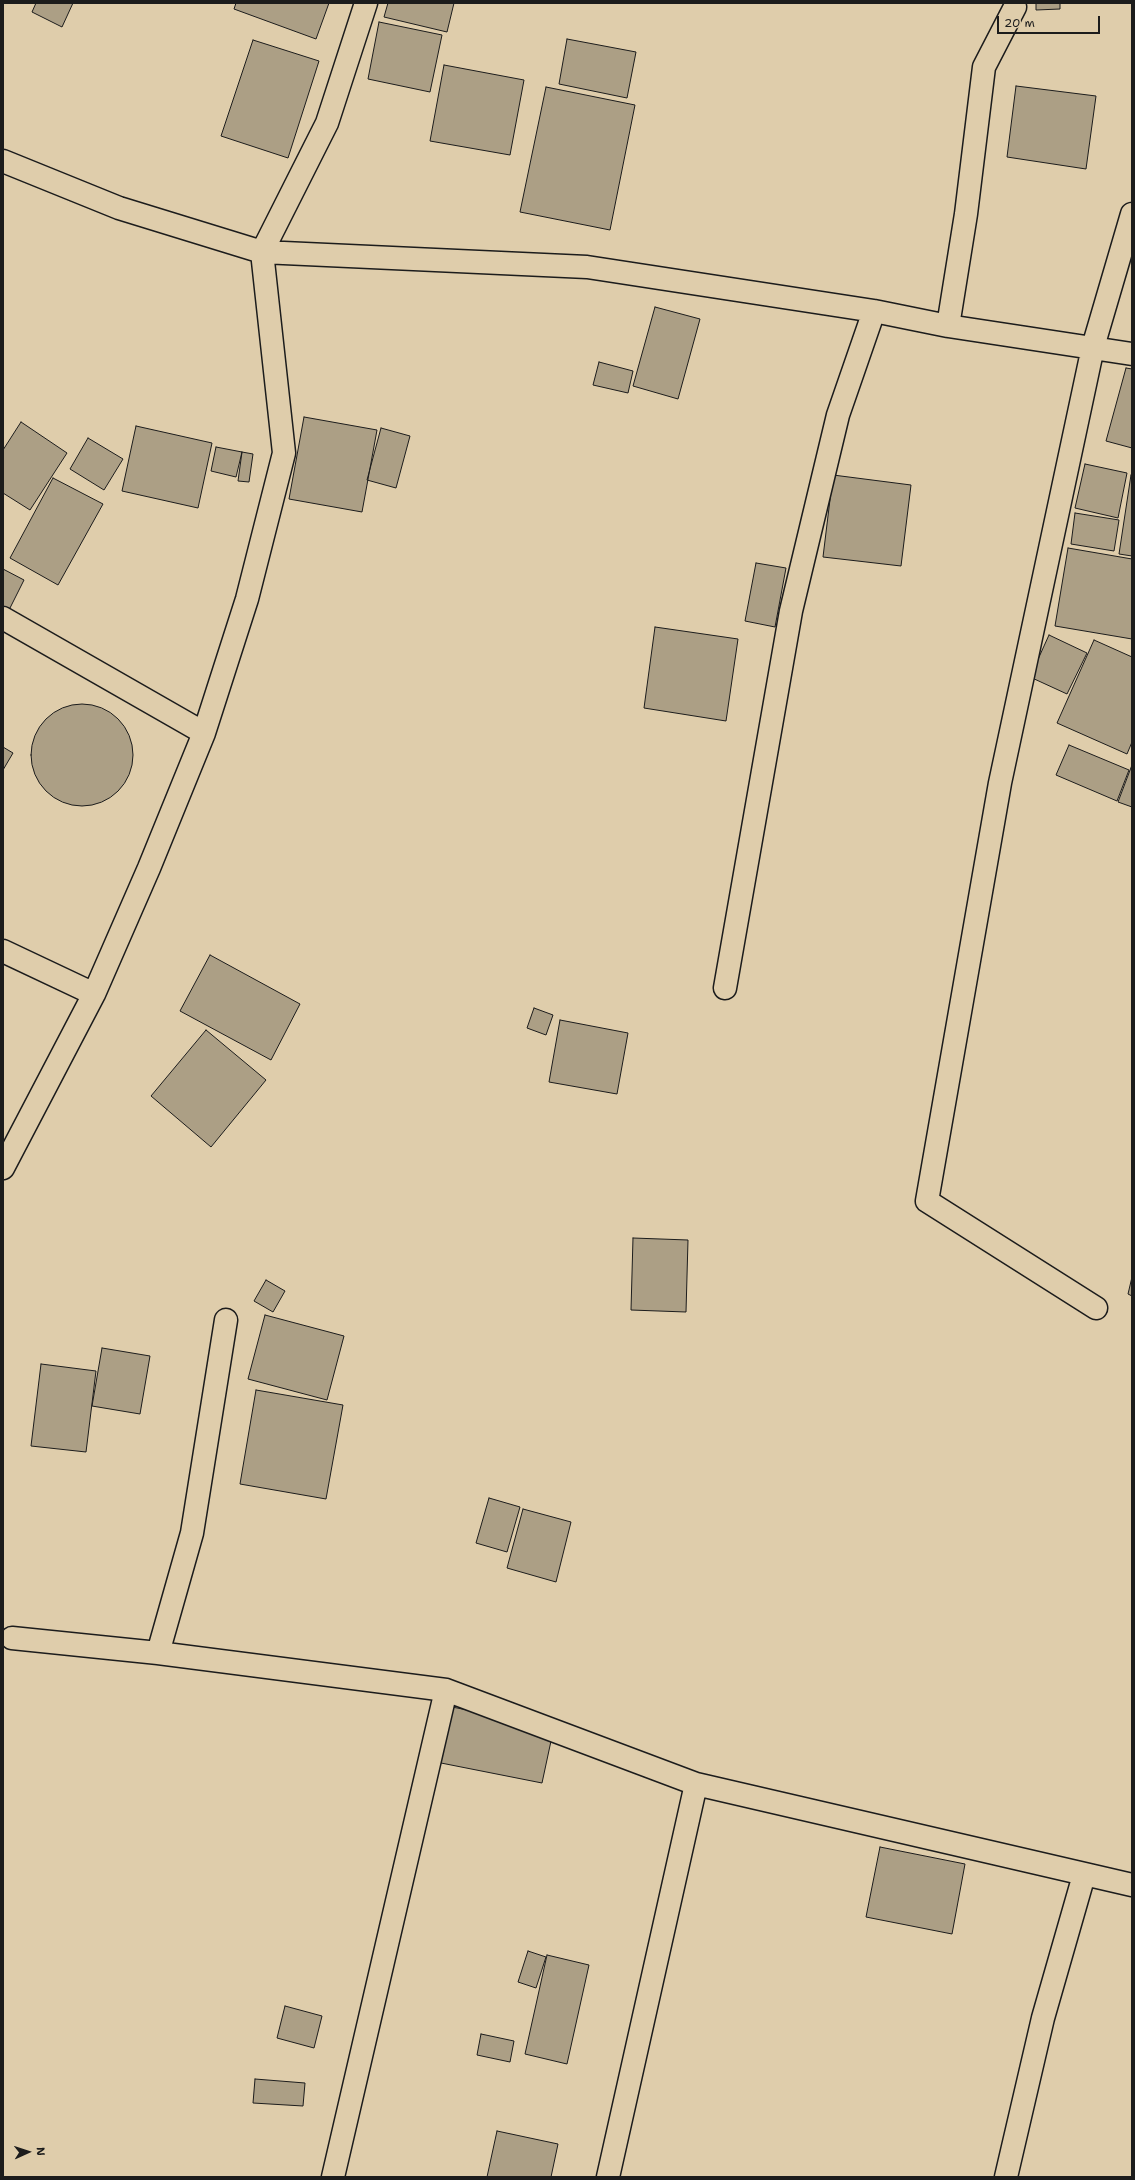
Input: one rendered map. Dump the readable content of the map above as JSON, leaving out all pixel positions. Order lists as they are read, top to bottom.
{
  "scale_bar": "20 m",
  "north": "right"
}
